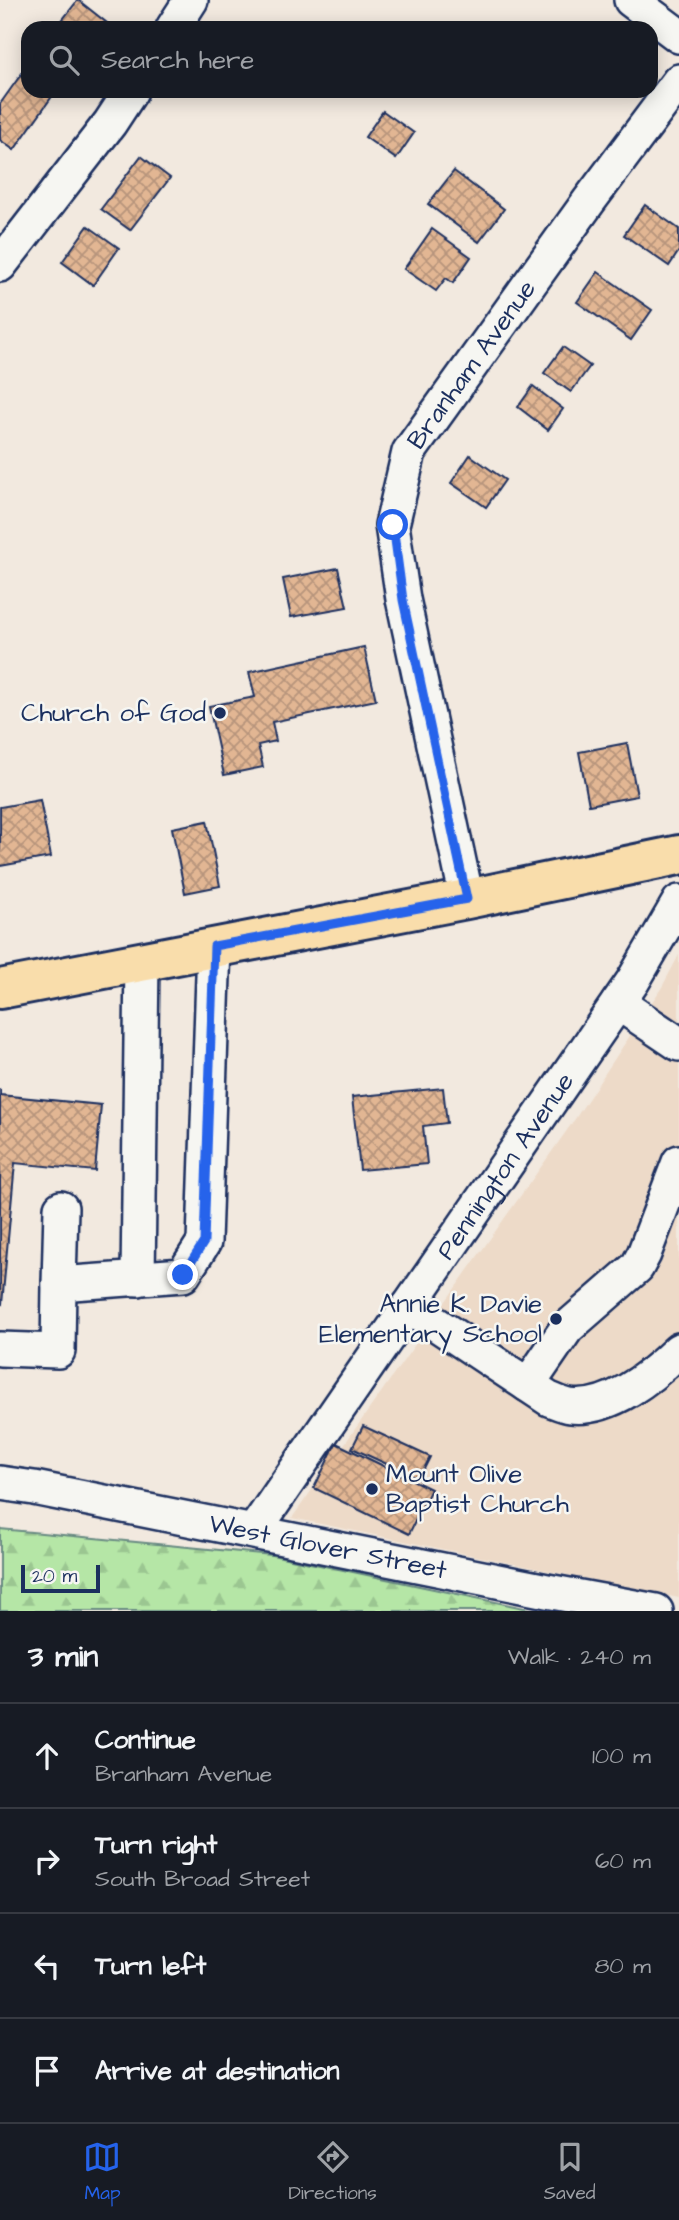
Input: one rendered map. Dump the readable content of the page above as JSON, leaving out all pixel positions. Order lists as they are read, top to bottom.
{
  "streets": {
    "street": ["Branham Avenue", "Pennington Avenue", "West Glover Street"]
  },
  "crossings": [
    ["Pennington Avenue", "West Glover Street"]
  ],
  "places": ["Church of God", "Annie K. Davie Elementary School", "Mount Olive Baptist Church"],
  "scale_bar": "20 m",
  "page": {
    "search": "Search here",
    "scale": "20 m",
    "heading": ["3 min", "Walk · 240 m"],
    "list": [
      ["Continue", "Branham Avenue", "100 m"],
      ["Turn right", "South Broad Street", "60 m"],
      ["Turn left", "80 m"],
      "Arrive at destination"
    ],
    "nav": ["Map", "Directions", "Saved"]
  }
}
